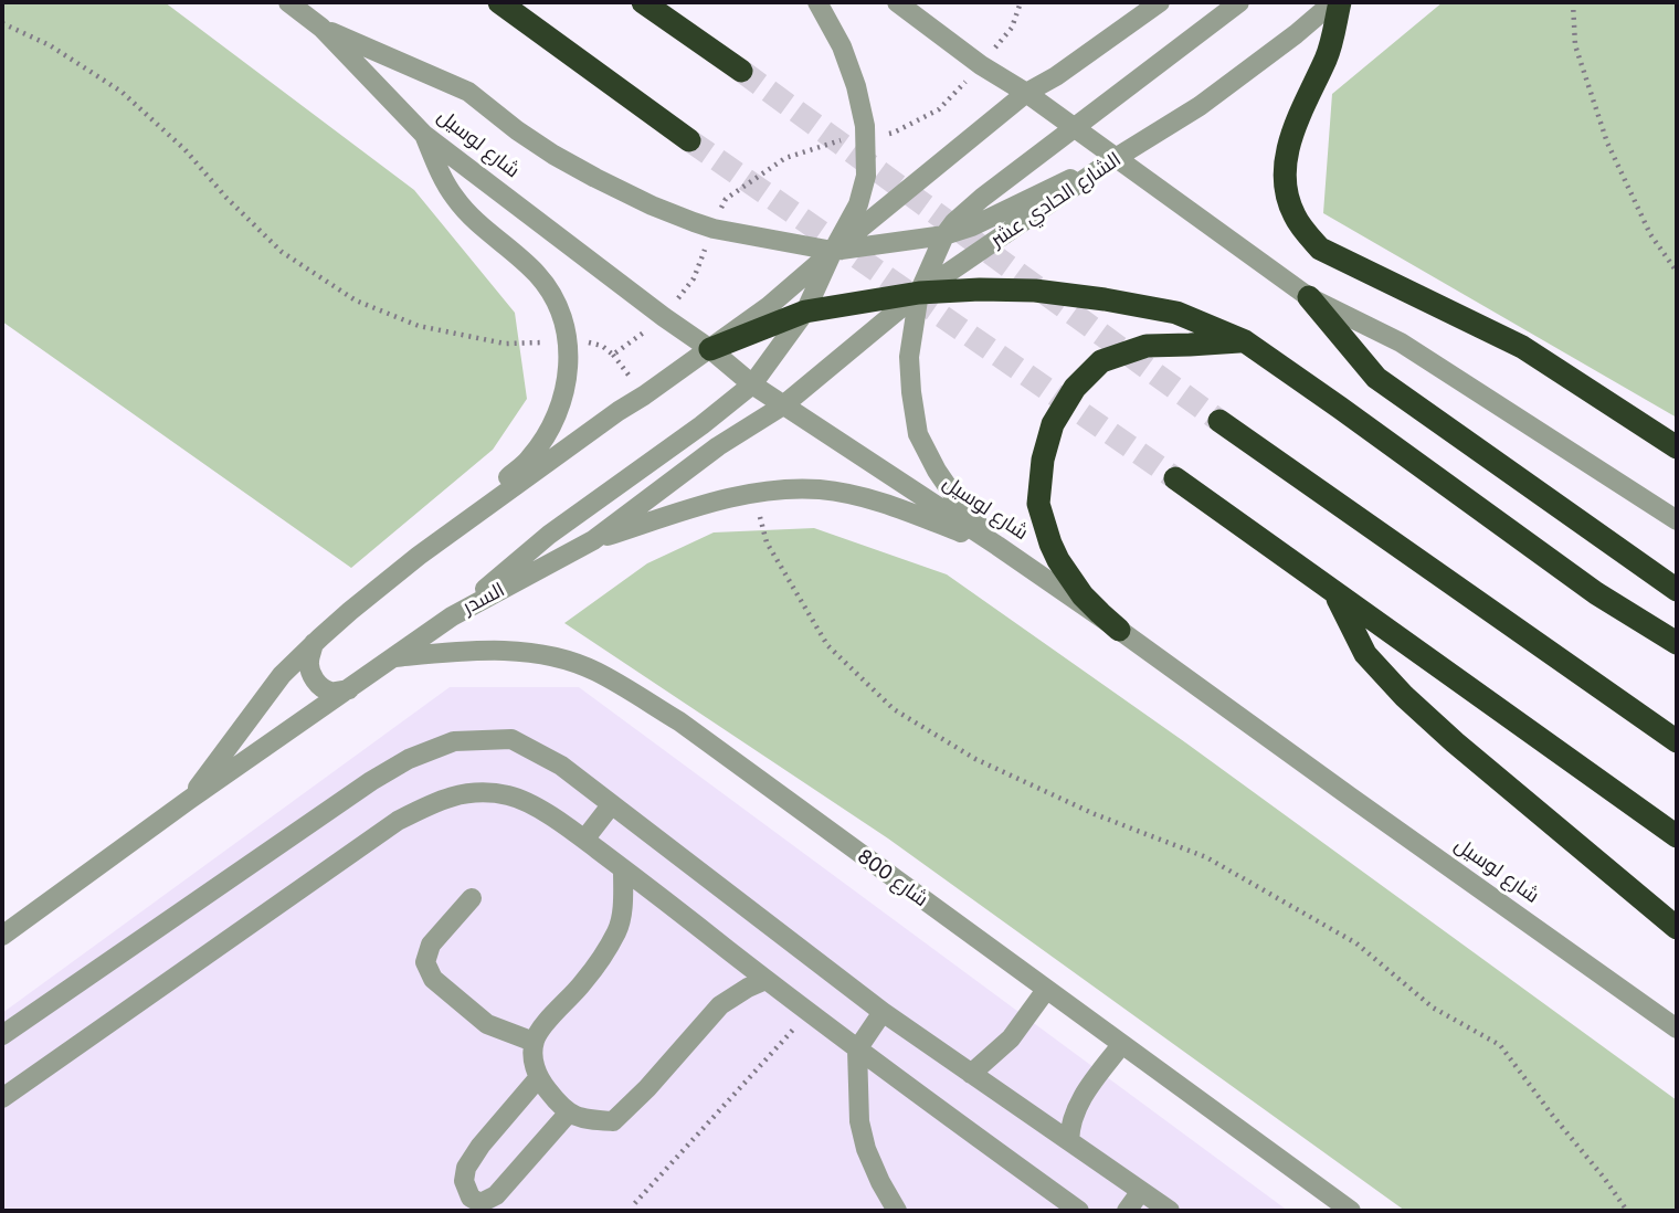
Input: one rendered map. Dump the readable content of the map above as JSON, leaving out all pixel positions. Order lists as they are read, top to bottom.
{
  "streets": {
    "street": [
      "شارع لوسيل",
      "الشارع الحادي عشر",
      "السدر",
      "شارع 800"
    ]
  },
  "crossings": [
    ["شارع لوسيل", "الشارع الحادي عشر"],
    ["شارع لوسيل", "السدر"],
    ["الشارع الحادي عشر", "السدر"],
    ["السدر", "شارع 800"]
  ]
}
